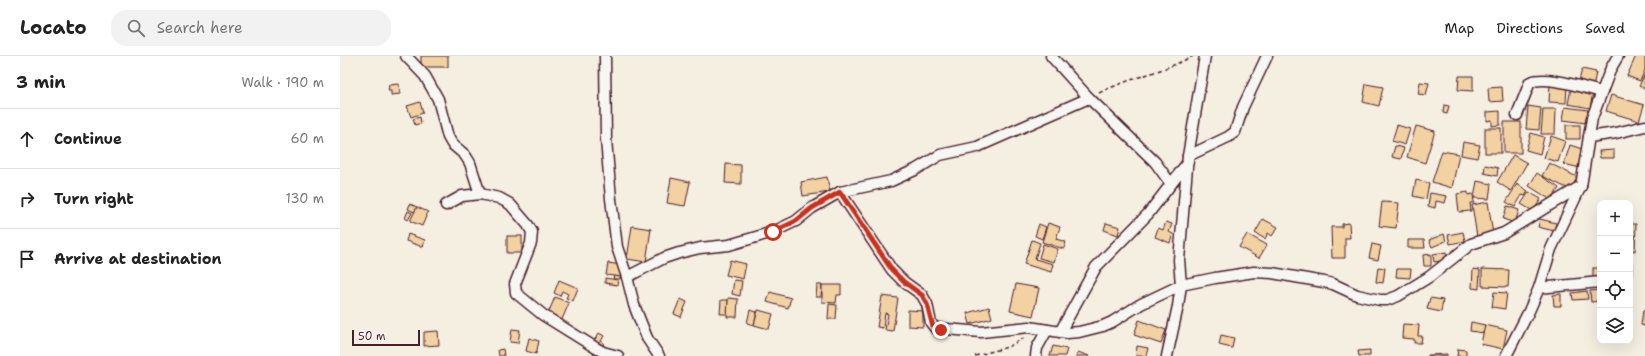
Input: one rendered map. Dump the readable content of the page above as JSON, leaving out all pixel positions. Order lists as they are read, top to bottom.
{
  "scale_bar": "50 m",
  "page": {
    "header": "Locato",
    "search": "Search here",
    "nav": ["Map", "Directions", "Saved"],
    "heading": ["3 min", "Walk · 190 m"],
    "list": [
      ["Continue", "60 m"],
      ["Turn right", "130 m"],
      "Arrive at destination"
    ],
    "map_buttons": ["+", "−"],
    "scale": "50 m"
  }
}
